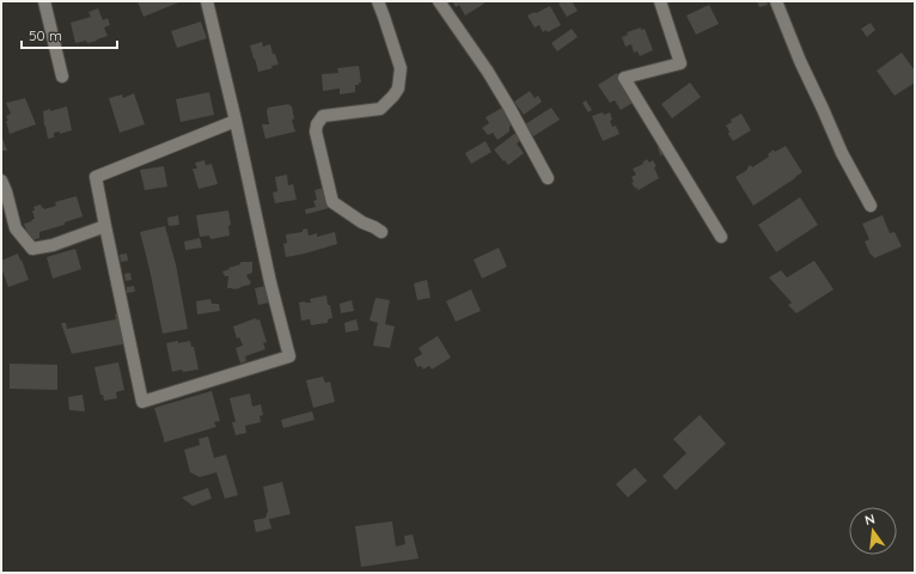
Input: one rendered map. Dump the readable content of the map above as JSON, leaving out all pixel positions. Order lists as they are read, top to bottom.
{
  "scale_bar": "50 m",
  "north": "top"
}
